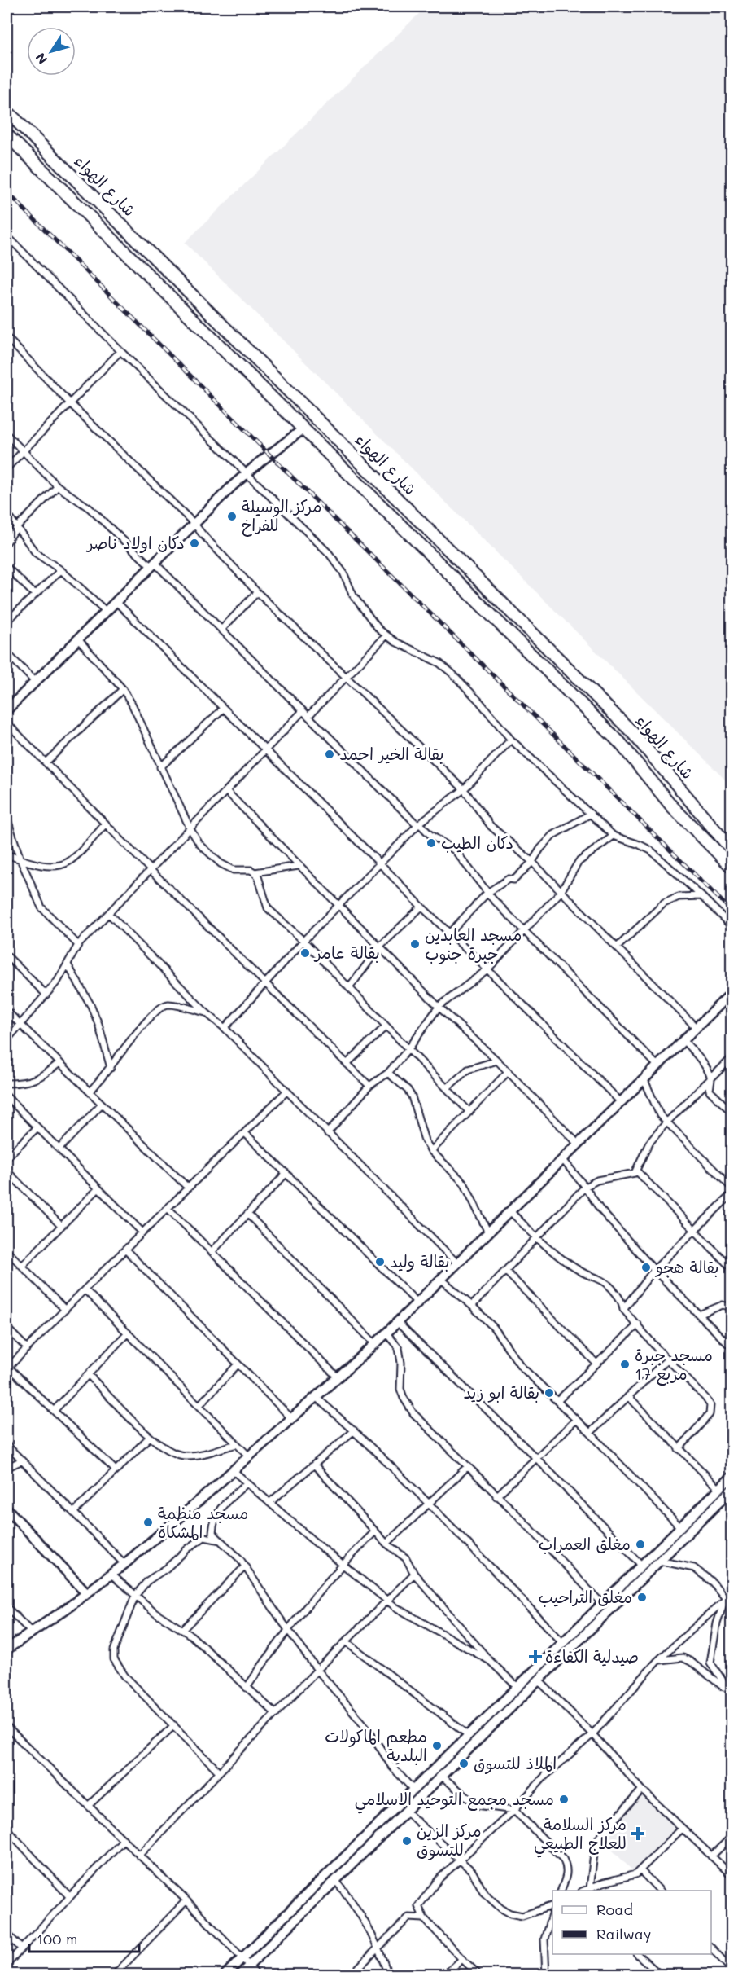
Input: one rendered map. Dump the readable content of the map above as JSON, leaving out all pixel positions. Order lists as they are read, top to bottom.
{
  "streets": {
    "highway": ["شارع الهواء"]
  },
  "places": {
    "other": [
      "مركز الوسيلة للفراخ",
      "دكان اولاد ناصر",
      "بقالة الخير احمد",
      "دكان الطيب",
      "مسجد العابدين جبرة جنوب",
      "بقالة عامر",
      "بقالة وليد",
      "بقالة هجو",
      "مسجد جبرة مربع 17",
      "بقالة ابو زيد",
      "مسجد منظمة المشكاة",
      "مغلق العمراب",
      "مغلق التراحيب",
      "مطعم الماكولات البلدية",
      "الملاذ للتسوق",
      "مسجد مجمع التوحيد الاسلامي",
      "مركز الزين للتسوق"
    ],
    "health": ["صيدلية الكفاءة", "مركز السلامة للعلاج الطبيعي"]
  },
  "legend": ["Road", "Railway"],
  "scale_bar": "100 m",
  "north": "bottom left"
}
